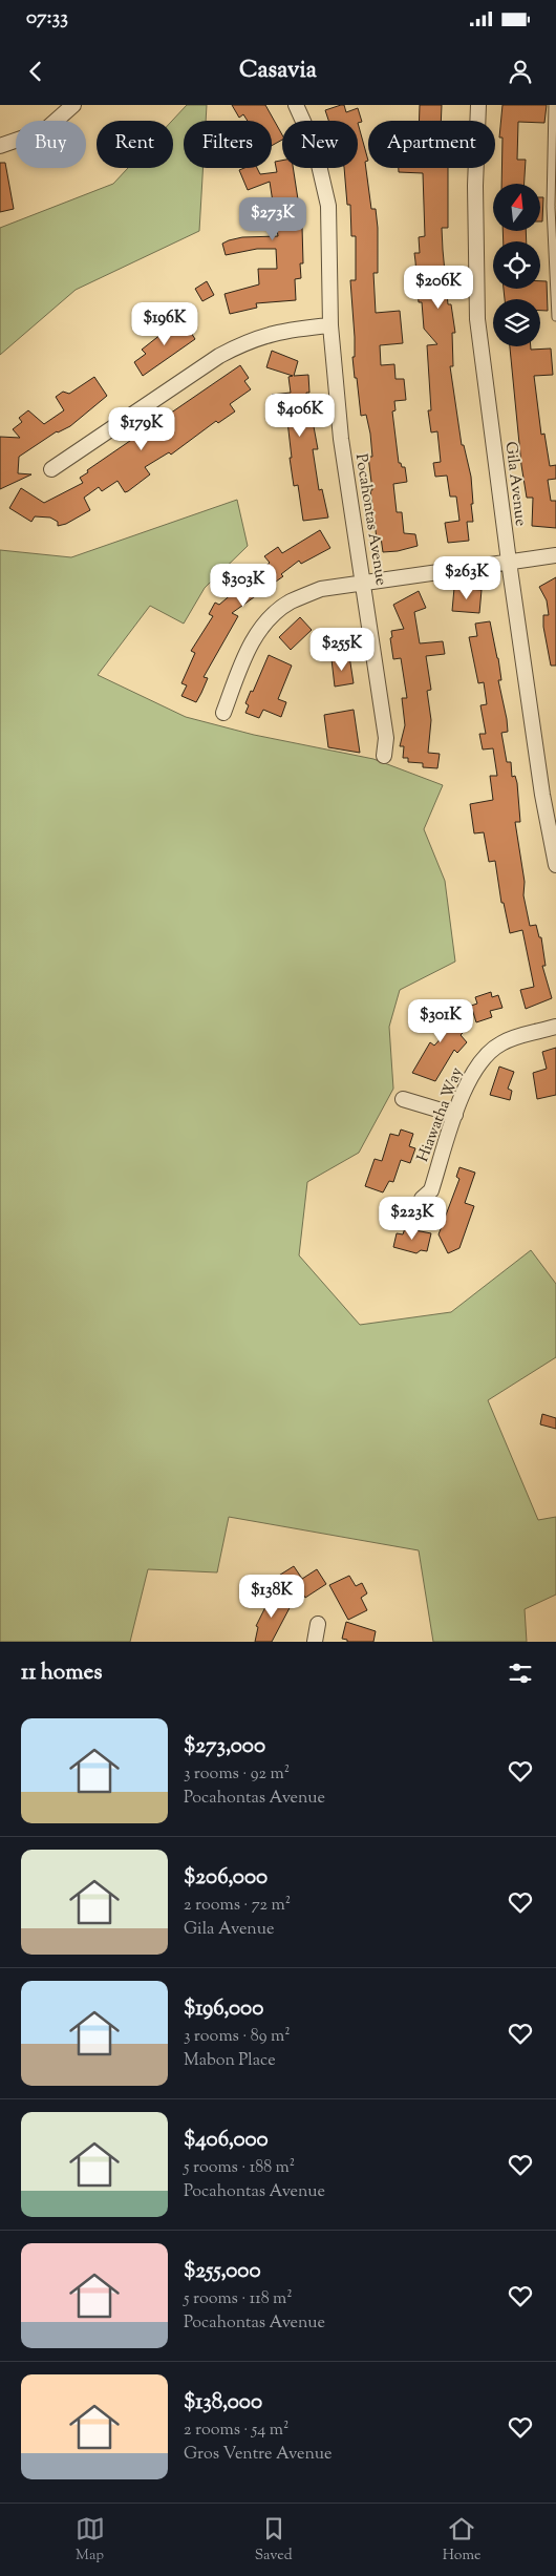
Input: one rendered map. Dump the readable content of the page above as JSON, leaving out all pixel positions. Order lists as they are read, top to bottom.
{
  "streets": {
    "street": ["Gila Avenue", "Pocahontas Avenue", "Hiawatha Way"]
  },
  "north": "top",
  "page": {
    "status": "07:33",
    "header": "Casavia",
    "chip": [
      "Buy",
      "Rent",
      "Filters",
      "New",
      "Apartment"
    ],
    "price": [
      "$273K",
      "$206K",
      "$196K",
      "$406K",
      "$179K",
      "$263K",
      "$303K",
      "$255K",
      "$301K",
      "$223K",
      "$138K"
    ],
    "heading": "11 homes",
    "list": [
      {
        "name": "$273,000",
        "note": "3 rooms · 92 m² · Pocahontas Avenue"
      },
      {
        "name": "$206,000",
        "note": "2 rooms · 72 m² · Gila Avenue"
      },
      {
        "name": "$196,000",
        "note": "3 rooms · 89 m² · Mabon Place"
      },
      {
        "name": "$406,000",
        "note": "5 rooms · 188 m² · Pocahontas Avenue"
      },
      {
        "name": "$255,000",
        "note": "5 rooms · 118 m² · Pocahontas Avenue"
      },
      {
        "name": "$138,000",
        "note": "2 rooms · 54 m² · Gros Ventre Avenue"
      }
    ],
    "tabs": ["Map", "Saved", "Home"]
  }
}
